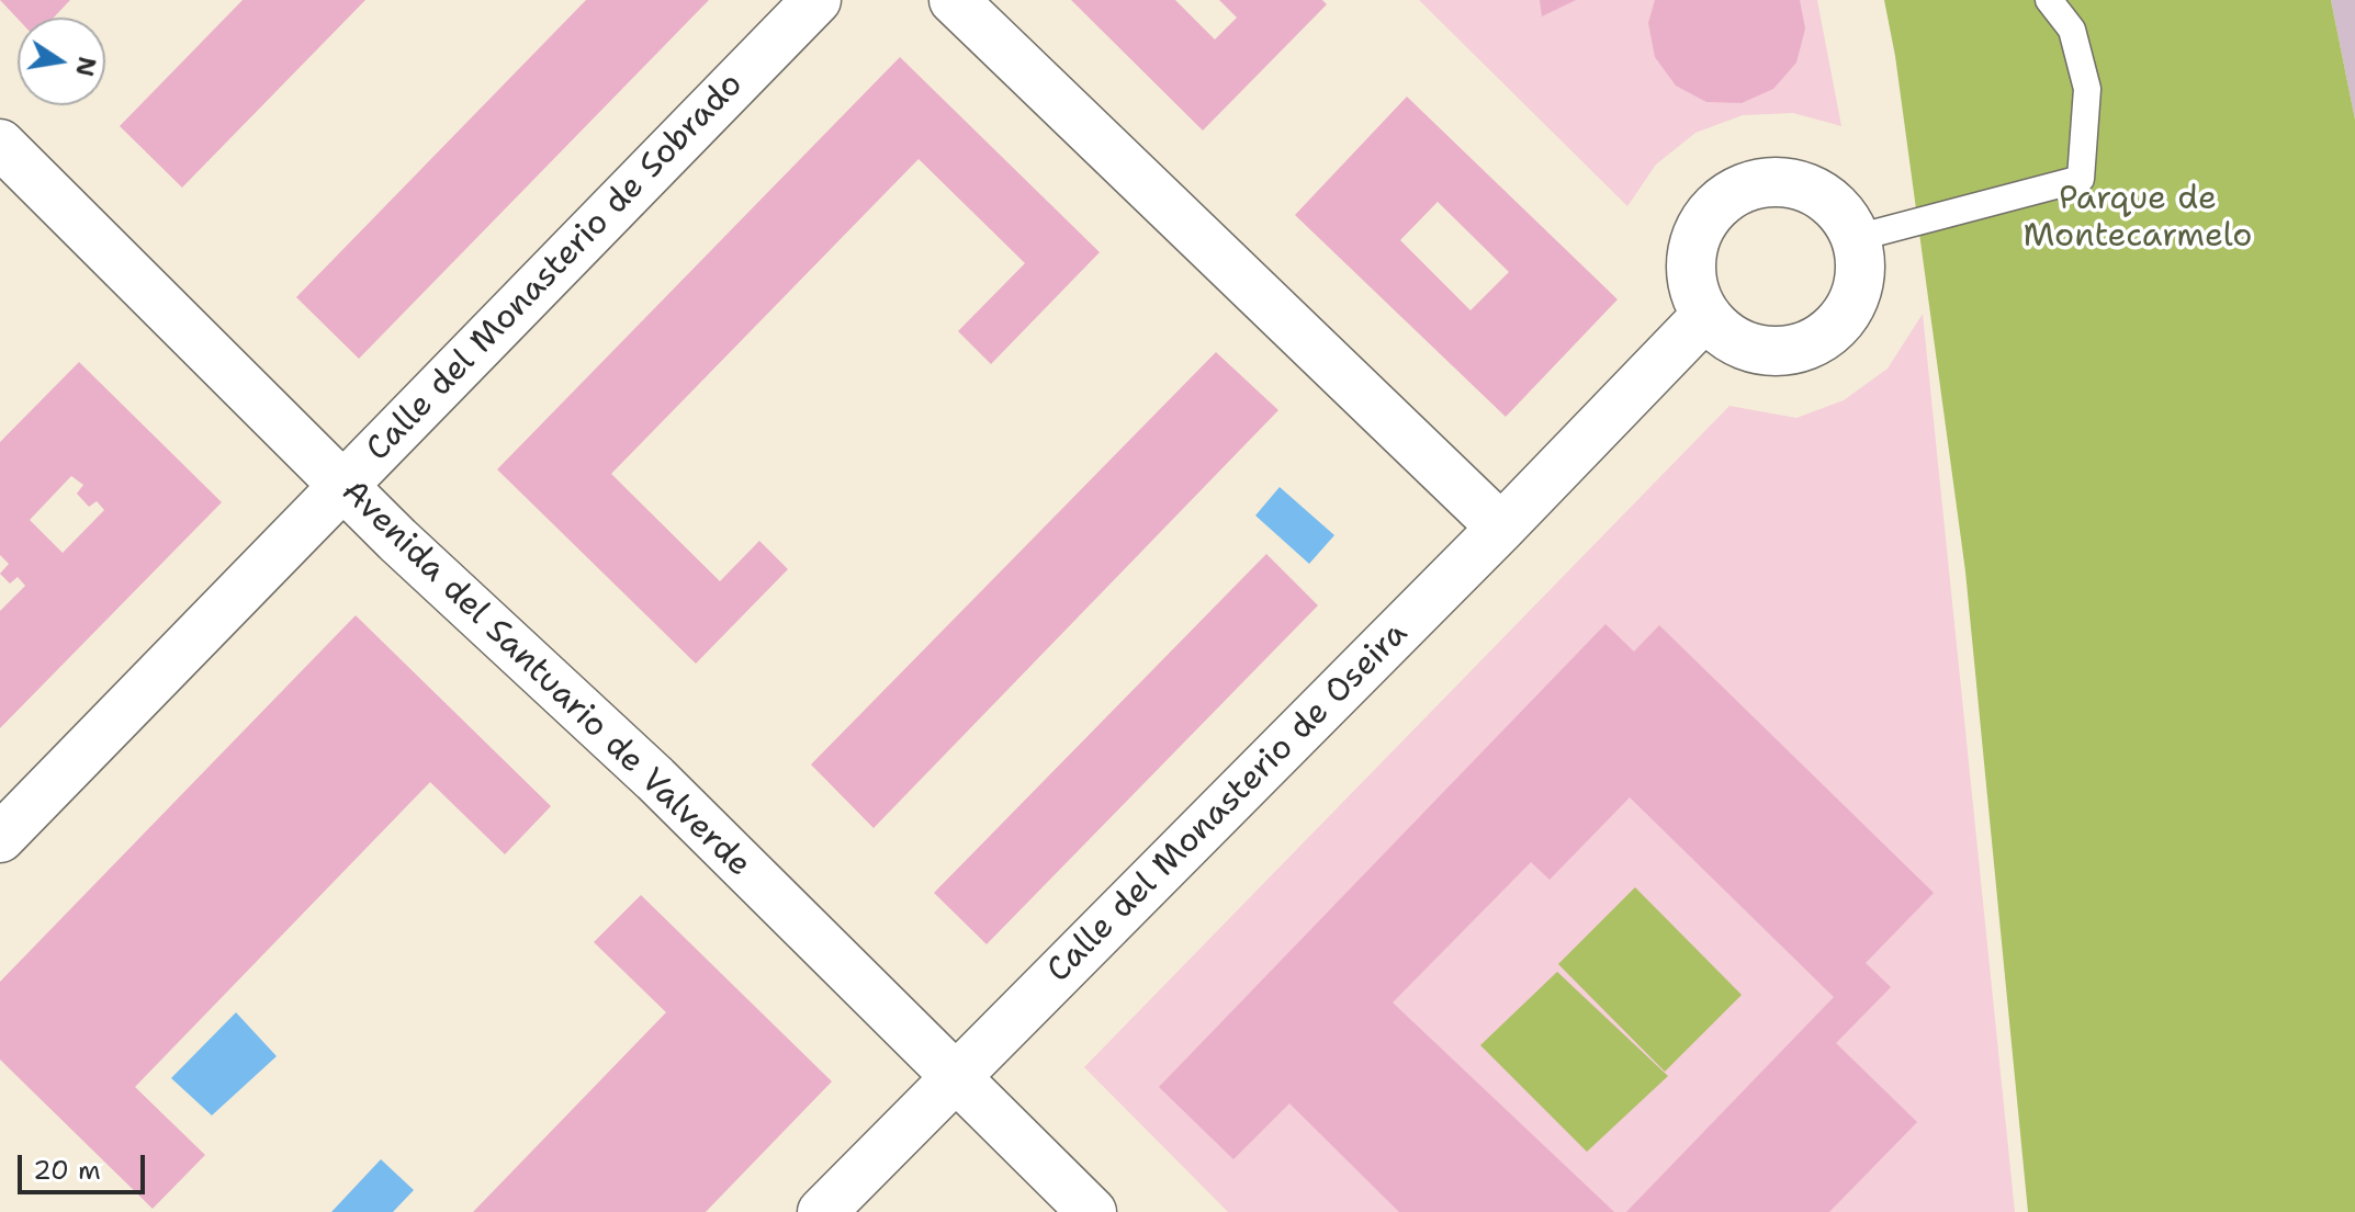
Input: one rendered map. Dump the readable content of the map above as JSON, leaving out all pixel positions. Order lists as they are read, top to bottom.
{
  "streets": {
    "street": ["Calle del Monasterio de Sobrado", "Avenida del Santuario de Valverde", "Calle del Monasterio de Oseira"]
  },
  "crossings": [
    ["Calle del Monasterio de Sobrado", "Avenida del Santuario de Valverde"],
    ["Avenida del Santuario de Valverde", "Calle del Monasterio de Oseira"]
  ],
  "parks": ["Parque de Montecarmelo"],
  "scale_bar": "20 m",
  "north": "right"
}
